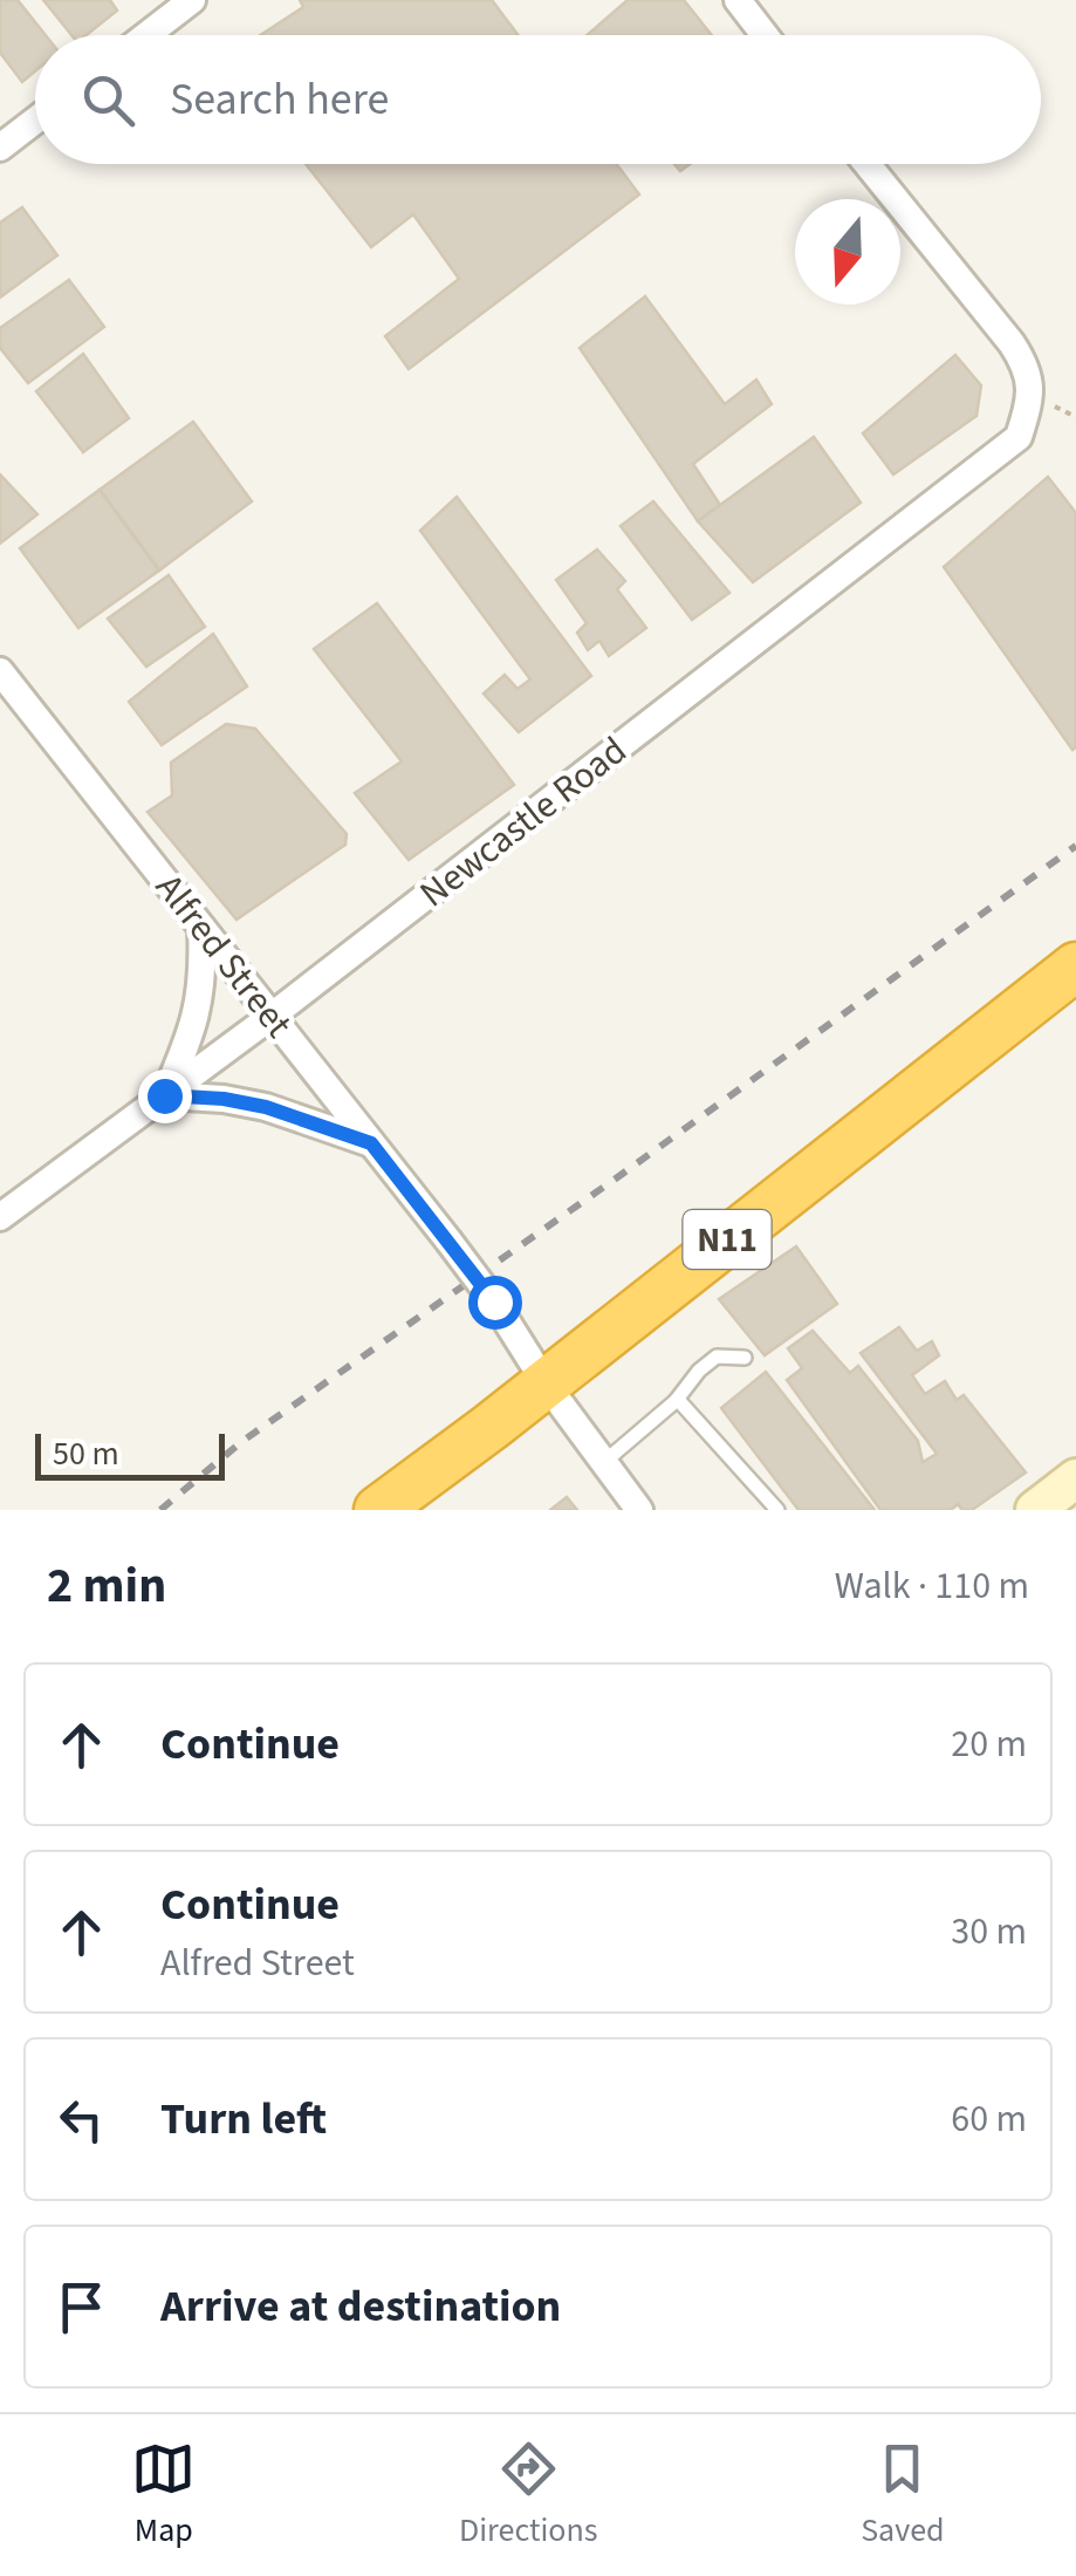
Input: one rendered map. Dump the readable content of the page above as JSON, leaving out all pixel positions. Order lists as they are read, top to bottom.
{
  "streets": {
    "highway": ["N11"],
    "street": ["Newcastle Road", "Alfred Street"]
  },
  "crossings": [
    ["Newcastle Road", "Alfred Street"],
    ["Alfred Street", "N11"]
  ],
  "scale_bar": "50 m",
  "north": "bottom",
  "page": {
    "search": "Search here",
    "scale": "50 m",
    "heading": ["2 min", "Walk · 110 m"],
    "list": [
      ["Continue", "20 m"],
      ["Continue", "Alfred Street", "30 m"],
      ["Turn left", "60 m"],
      "Arrive at destination"
    ],
    "nav": ["Map", "Directions", "Saved"]
  }
}
